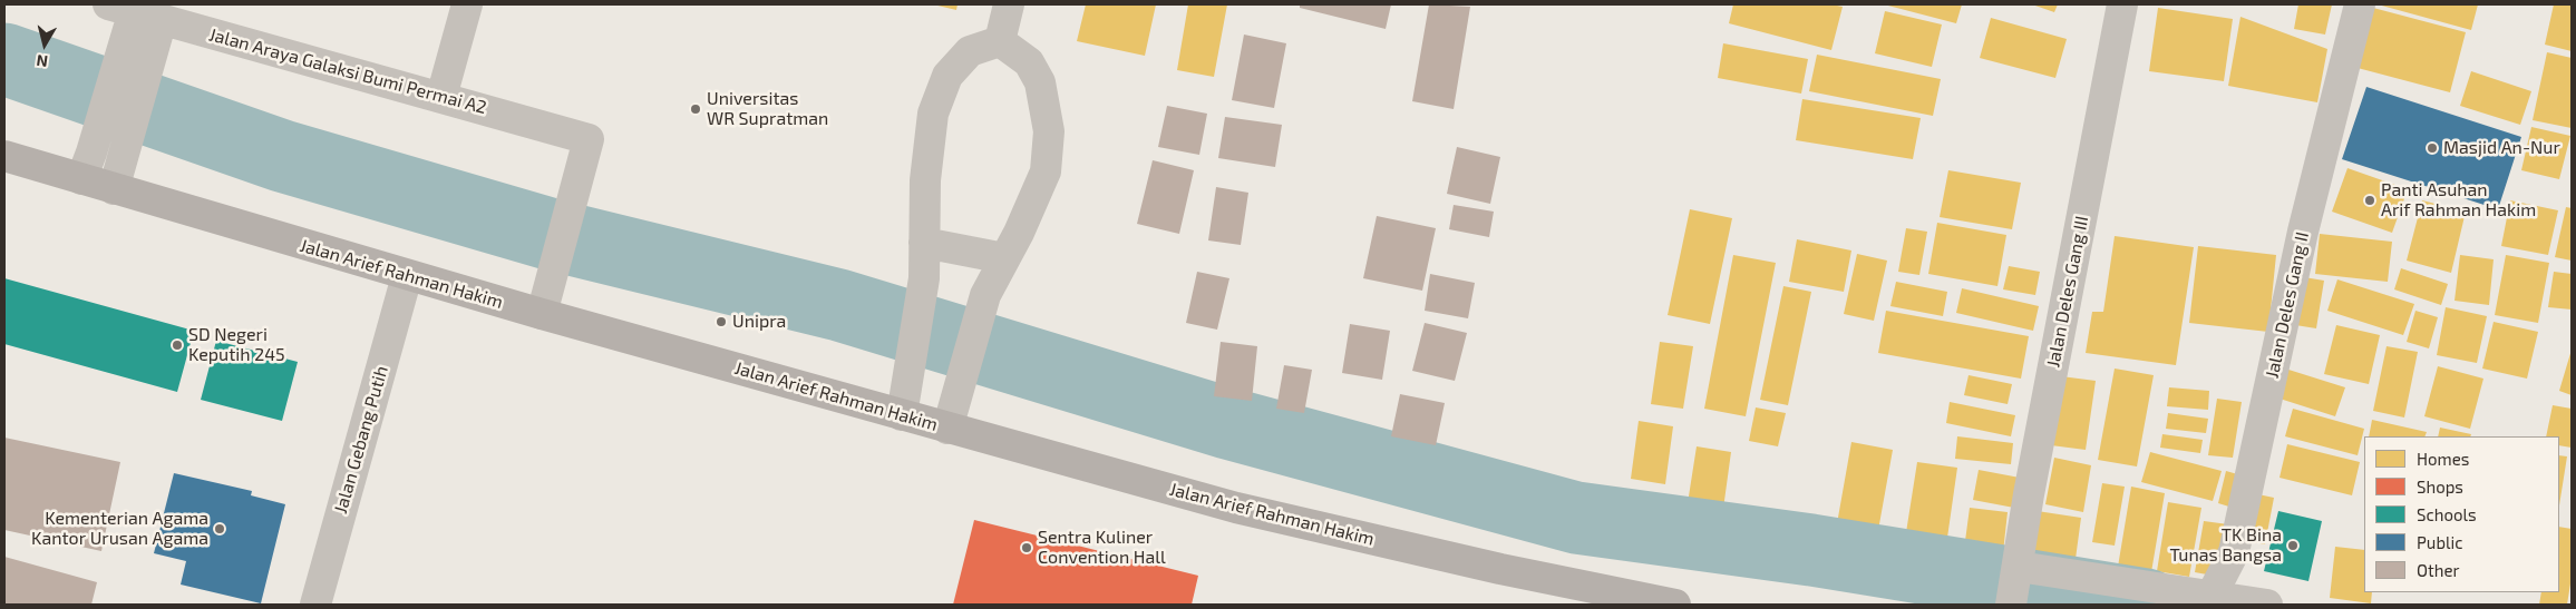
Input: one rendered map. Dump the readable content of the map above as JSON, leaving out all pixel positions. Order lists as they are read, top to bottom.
{
  "streets": {
    "main road": ["Jalan Arief Rahman Hakim"],
    "street": [
      "Jalan Araya Galaksi Bumi Permai A2",
      "Jalan Deles Gang III",
      "Jalan Deles Gang II",
      "Jalan Gebang Putih"
    ]
  },
  "crossings": [
    ["Jalan Araya Galaksi Bumi Permai A2", "Jalan Arief Rahman Hakim"],
    ["Jalan Arief Rahman Hakim", "Jalan Gebang Putih"]
  ],
  "places": [
    "Universitas WR Supratman",
    "Masjid An-Nur",
    "Panti Asuhan Arif Rahman Hakim",
    "Unipra",
    "SD Negeri Keputih 245",
    "Kementerian Agama Kantor Urusan Agama",
    "TK Bina Tunas Bangsa",
    "Sentra Kuliner Convention Hall"
  ],
  "legend": [
    "Homes",
    "Shops",
    "Schools",
    "Public",
    "Other"
  ],
  "north": "bottom"
}
